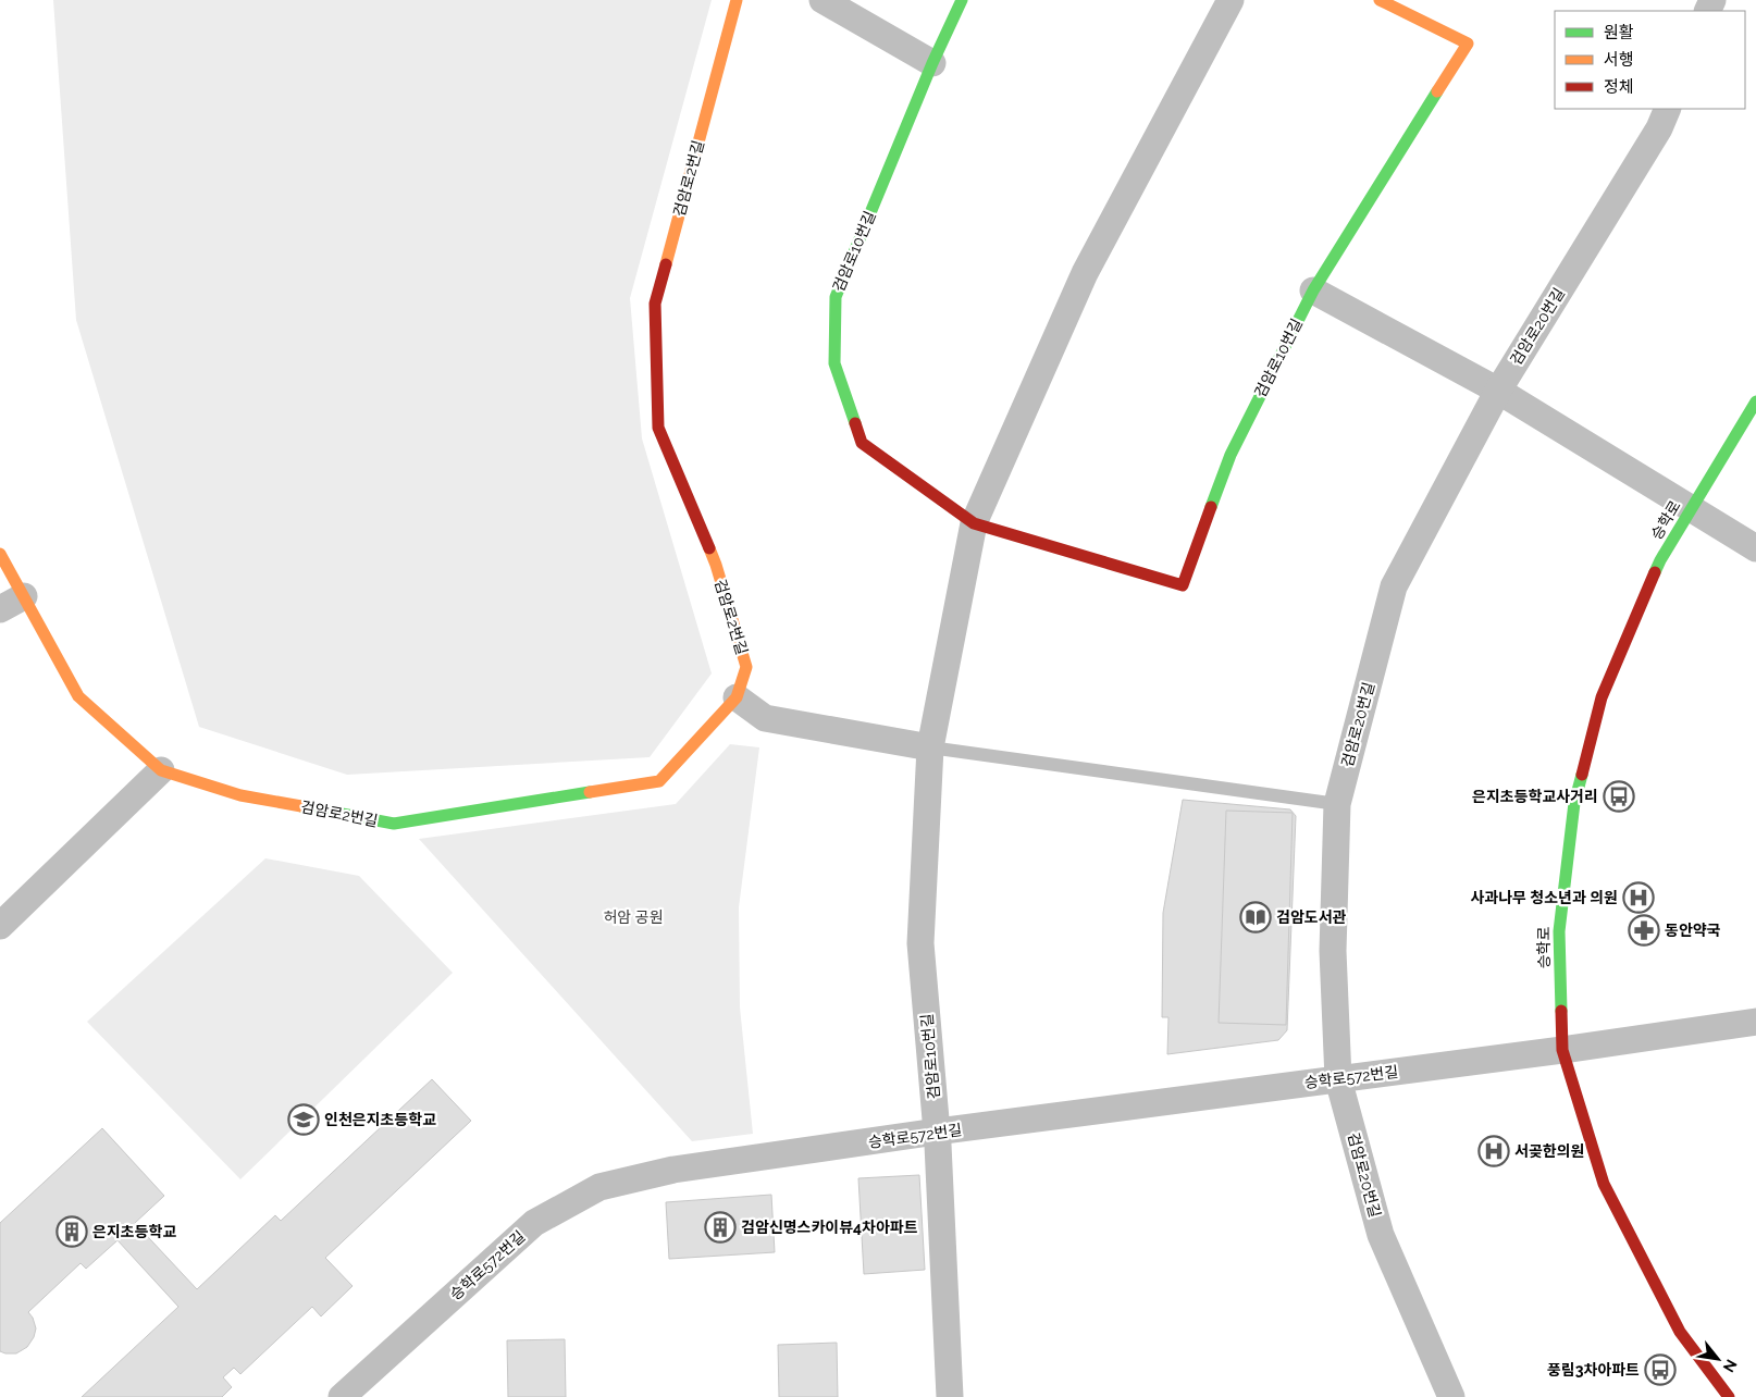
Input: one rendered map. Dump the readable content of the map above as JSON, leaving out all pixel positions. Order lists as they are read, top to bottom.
{
  "streets": {
    "street": [
      "검암로2번길",
      "검암로10번길",
      "검암로20번길",
      "승학로",
      "승학로572번길"
    ]
  },
  "crossings": [
    ["검암로10번길", "승학로572번길"],
    ["검암로20번길", "승학로572번길"],
    ["승학로", "승학로572번길"]
  ],
  "parks": ["허암 공원"],
  "places": {
    "bus stop": ["은지초등학교사거리", "풍림3차아파트"],
    "hospital": ["사과나무 청소년과 의원", "서곶한의원"],
    "library": ["검암도서관"],
    "pharmacy": ["동안약국"],
    "school or university": ["인천은지초등학교"],
    "building": ["검암신명스카이뷰4차아파트", "은지초등학교"]
  },
  "legend": ["원활", "서행", "정체"],
  "north": "bottom right"
}
